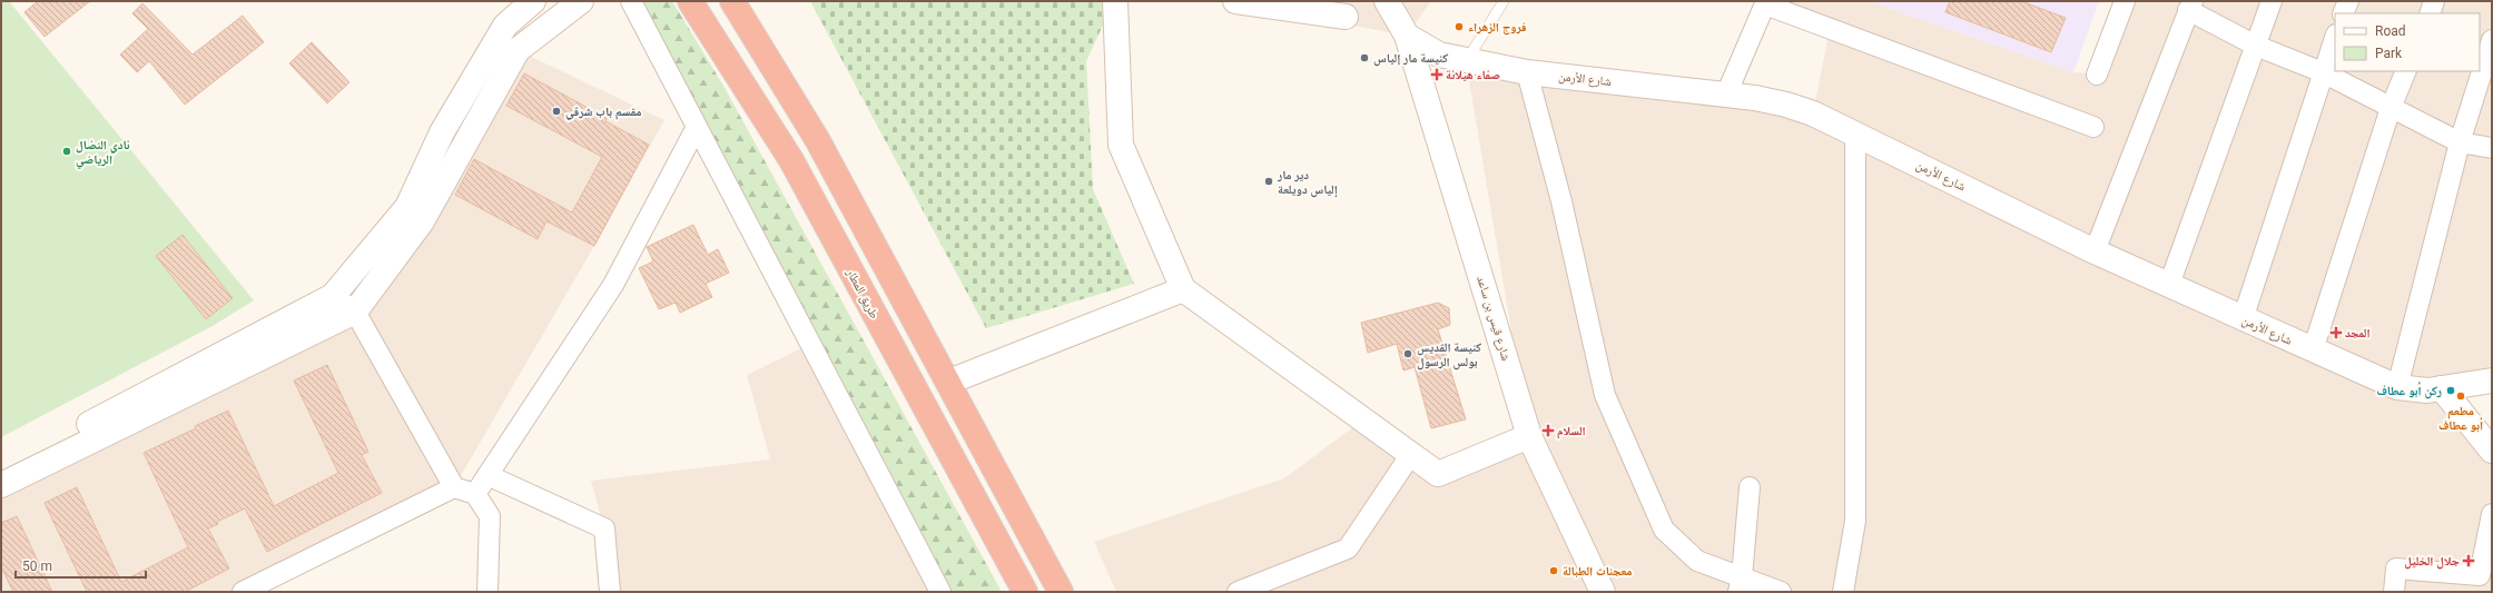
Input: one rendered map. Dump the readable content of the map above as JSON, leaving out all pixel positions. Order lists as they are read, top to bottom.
{
  "streets": {
    "highway": ["طريق المطار"],
    "main road": ["شارع الأرمن", "شارع قيس بن ساعد"]
  },
  "crossings": [
    ["شارع الأرمن", "شارع قيس بن ساعد"]
  ],
  "places": {
    "other": [
      "فروج الزهراء",
      "كنيسة مار إلياس",
      "مقسم باب شرقي",
      "نادي النضال الرياضي",
      "دير مار إلياس دويلعة",
      "كنيسة القديس بولس الرسول",
      "ركن أبو عطاف",
      "مطعم أبو عطاف",
      "معجنات الطبالة"
    ],
    "health": [
      "صفاء هيلانة",
      "المجد",
      "السلام",
      "جلال الخليل"
    ]
  },
  "legend": ["Road", "Park"],
  "scale_bar": "50 m"
}
